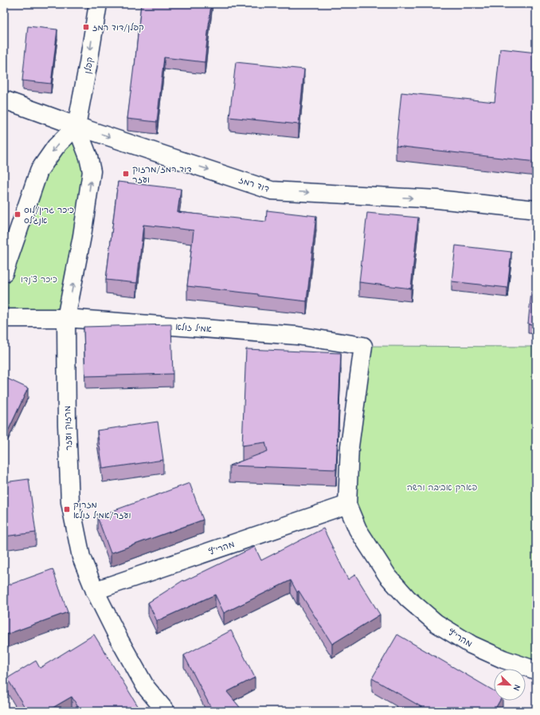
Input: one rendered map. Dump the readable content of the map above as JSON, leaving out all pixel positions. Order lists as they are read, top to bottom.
{
  "streets": {
    "street": [
      "קפלן",
      "דוד רמז",
      "אמיל זולא",
      "מרזוק ועזר",
      "מהרי\"ץ"
    ]
  },
  "crossings": [
    ["קפלן", "דוד רמז"],
    ["קפלן", "מרזוק ועזר"],
    ["דוד רמז", "מרזוק ועזר"],
    ["אמיל זולא", "מרזוק ועזר"],
    ["אמיל זולא", "מהרי\"ץ"],
    ["מרזוק ועזר", "מהרי\"ץ"]
  ],
  "one_way": ["קפלן", "דוד רמז"],
  "parks": ["כיכר צ'נדו", "פארק אביבה ורשה"],
  "places": {
    "transit": [
      "קפלן/דוד רמז",
      "דוד רמז/מרזוק ועזר",
      "כיכר גרין/לוס אנג׳לס",
      "מזרוק ועזר/אמיל זולא"
    ]
  },
  "north": "bottom right"
}
